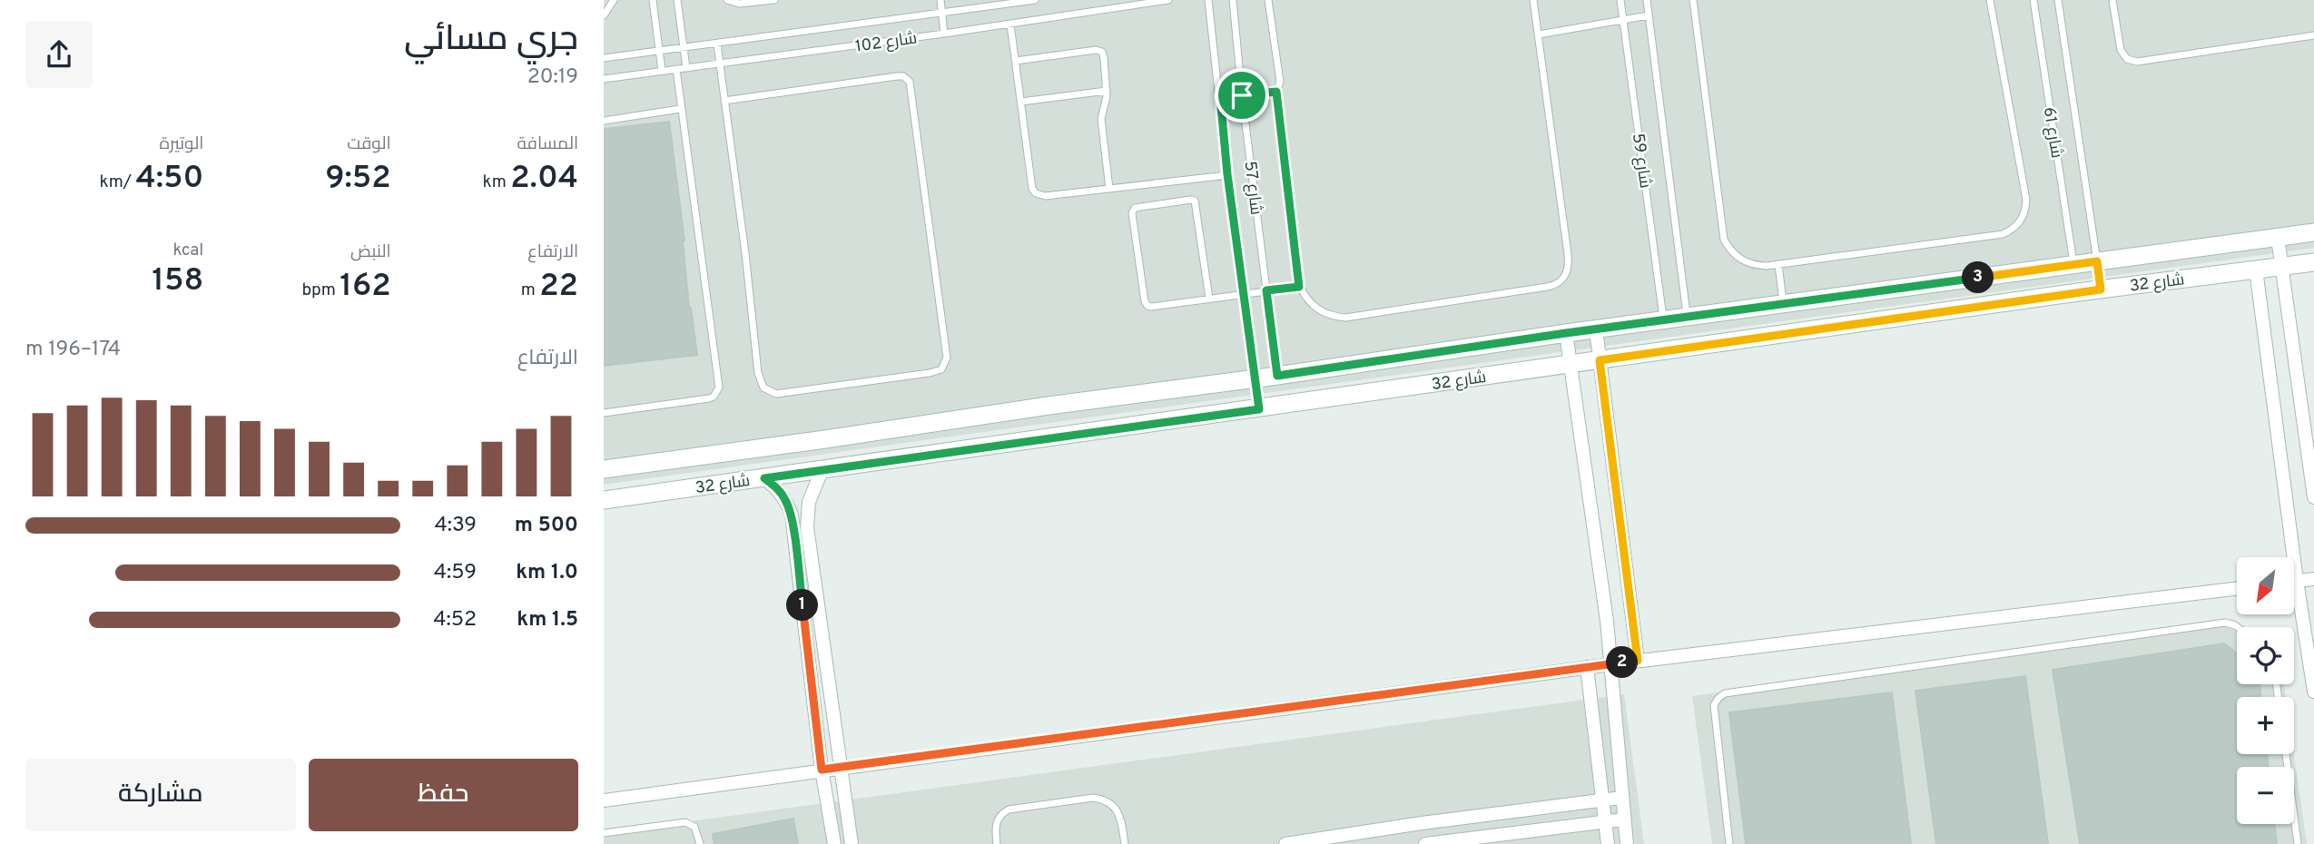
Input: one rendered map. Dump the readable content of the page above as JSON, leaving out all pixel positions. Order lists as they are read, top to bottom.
{
  "streets": {
    "main road": ["شارع 32"],
    "lane": [
      "شارع 102",
      "شارع 61",
      "شارع 59",
      "شارع 57"
    ]
  },
  "crossings": [
    ["شارع 61", "شارع 32"],
    ["شارع 59", "شارع 32"],
    ["شارع 57", "شارع 32"]
  ],
  "north": "bottom left",
  "page": {
    "heading": ["جري مسائي", "20:19"],
    "stats": [
      ["المسافة", "2.04 km"],
      ["الوقت", "9:52"],
      ["الوتيرة", "4:50 /km"],
      ["الارتفاع", "22 m"],
      ["النبض", "162 bpm"],
      ["kcal", "158"]
    ],
    "pins": ["3", "1", "2"],
    "chart": ["الارتفاع", "174–196 m"],
    "list": [
      {
        "name": "500 m",
        "note": "4:39"
      },
      {
        "name": "1.0 km",
        "note": "4:59"
      },
      {
        "name": "1.5 km",
        "note": "4:52"
      }
    ],
    "map_buttons": ["+", "−"],
    "buttons": ["حفظ", "مشاركة"]
  }
}
